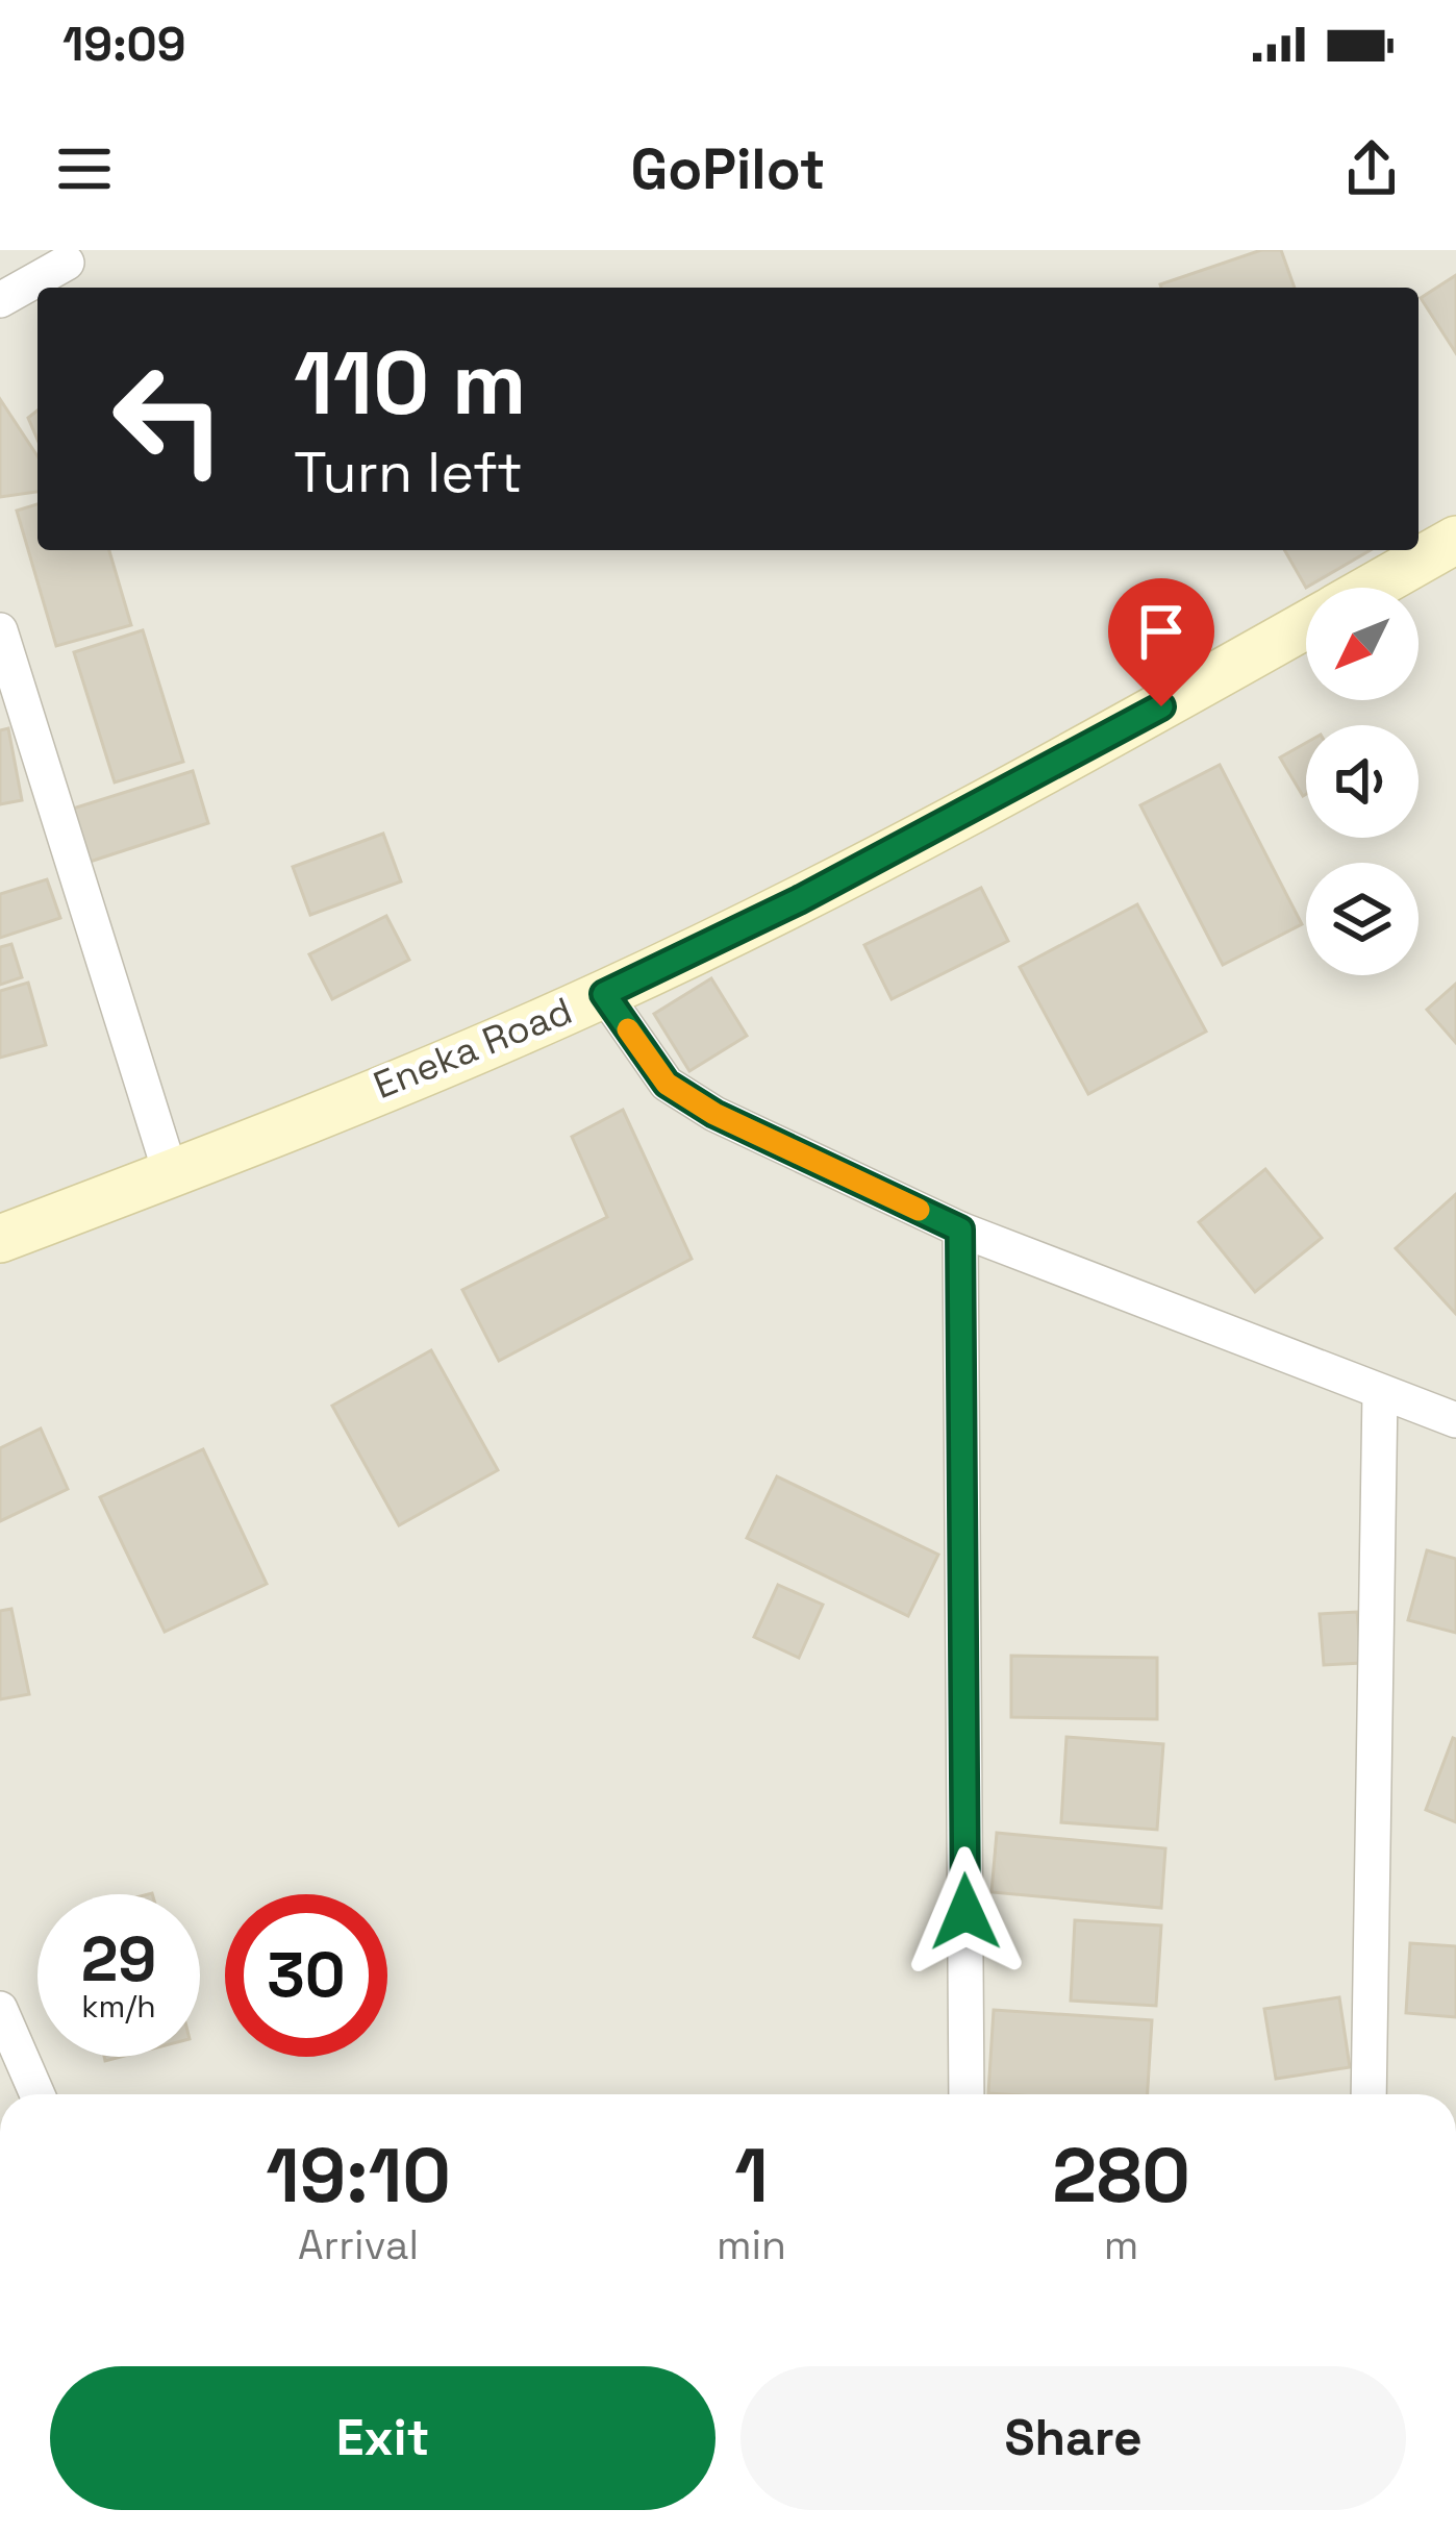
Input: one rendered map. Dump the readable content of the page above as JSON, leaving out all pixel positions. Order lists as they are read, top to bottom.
{
  "streets": {
    "main road": ["Eneka Road"]
  },
  "north": "bottom left",
  "page": {
    "status": "19:09",
    "header": "GoPilot",
    "turn": ["110 m", "Turn left"],
    "speed": "29 km/h",
    "limit": "30",
    "eta": [
      "19:10",
      "Arrival",
      "1",
      "min",
      "280",
      "m"
    ],
    "buttons": ["Exit", "Share"]
  }
}
